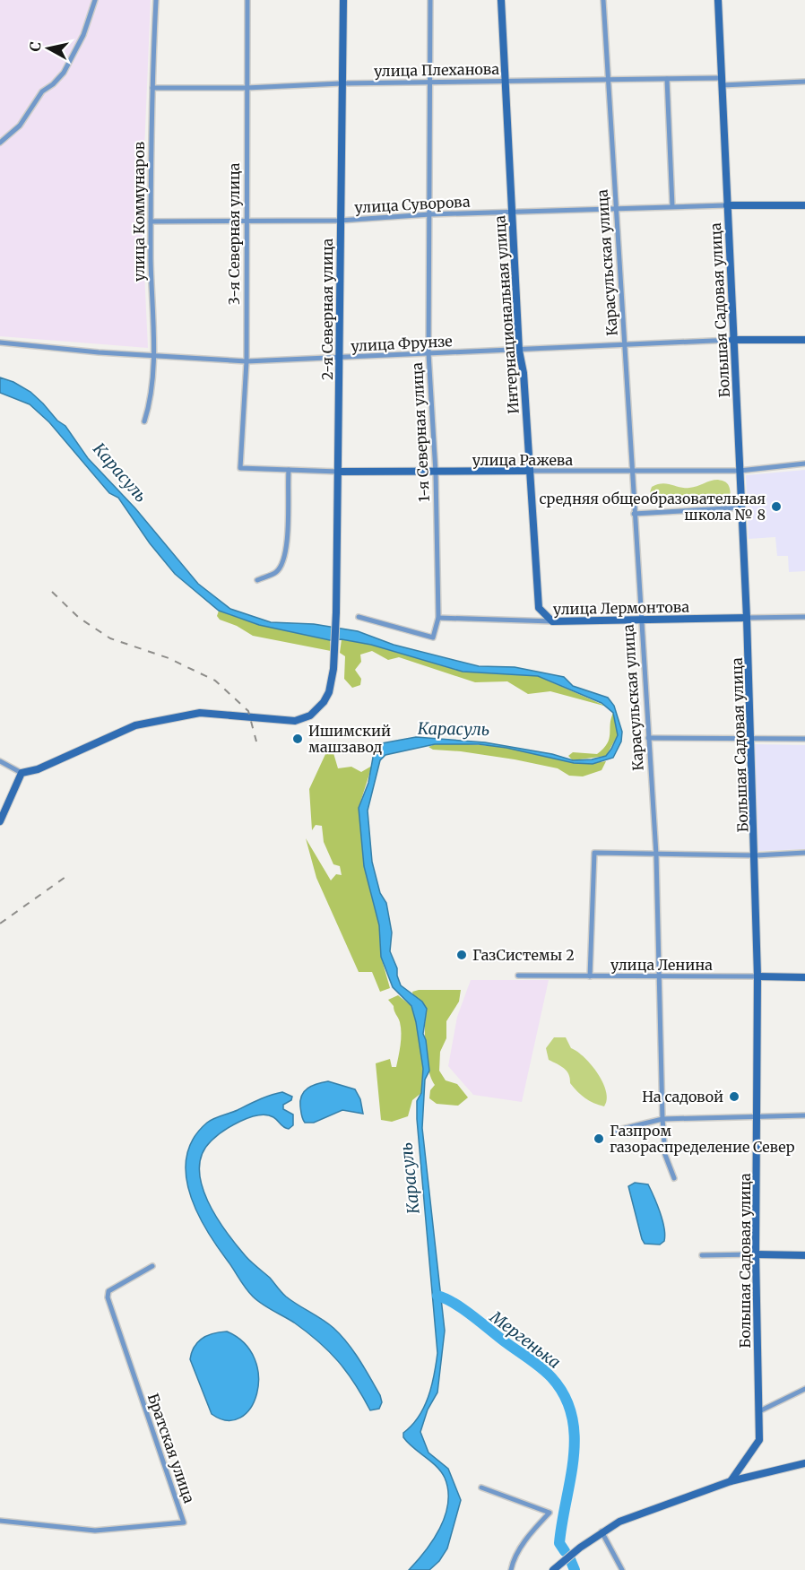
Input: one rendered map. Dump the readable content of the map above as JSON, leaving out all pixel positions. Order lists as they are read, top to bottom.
{
  "streets": {
    "street": [
      "улица Плеханова",
      "улица Суворова",
      "улица Коммунаров",
      "3-я Северная улица",
      "Карасульская улица",
      "2-я Северная улица",
      "Большая Садовая улица",
      "Интернациональная улица",
      "улица Фрунзе",
      "1-я Северная улица",
      "улица Ражева",
      "улица Лермонтова",
      "улица Ленина",
      "Братская улица"
    ]
  },
  "crossings": [
    ["улица Плеханова", "улица Коммунаров"],
    ["улица Плеханова", "3-я Северная улица"],
    ["улица Плеханова", "Карасульская улица"],
    ["улица Плеханова", "2-я Северная улица"],
    ["улица Плеханова", "Большая Садовая улица"],
    ["улица Плеханова", "Интернациональная улица"],
    ["улица Плеханова", "1-я Северная улица"],
    ["улица Суворова", "улица Коммунаров"],
    ["улица Суворова", "3-я Северная улица"],
    ["улица Суворова", "Карасульская улица"],
    ["улица Суворова", "2-я Северная улица"],
    ["улица Суворова", "Большая Садовая улица"],
    ["улица Суворова", "Интернациональная улица"],
    ["улица Суворова", "1-я Северная улица"],
    ["улица Коммунаров", "улица Фрунзе"],
    ["3-я Северная улица", "улица Фрунзе"],
    ["3-я Северная улица", "улица Ражева"],
    ["Карасульская улица", "улица Фрунзе"],
    ["Карасульская улица", "улица Ражева"],
    ["Карасульская улица", "улица Лермонтова"],
    ["Карасульская улица", "улица Ленина"],
    ["2-я Северная улица", "улица Фрунзе"],
    ["2-я Северная улица", "улица Ражева"],
    ["Большая Садовая улица", "улица Фрунзе"],
    ["Большая Садовая улица", "улица Ражева"],
    ["Большая Садовая улица", "улица Лермонтова"],
    ["Большая Садовая улица", "улица Ленина"],
    ["Интернациональная улица", "улица Фрунзе"],
    ["Интернациональная улица", "улица Ражева"],
    ["Интернациональная улица", "улица Лермонтова"],
    ["улица Фрунзе", "1-я Северная улица"],
    ["1-я Северная улица", "улица Ражева"],
    ["1-я Северная улица", "улица Лермонтова"]
  ],
  "water": ["Карасуль", "Мергенька"],
  "places": [
    "средняя общеобразовательная школа № 8",
    "Ишимский машзавод",
    "ГазСистемы 2",
    "На садовой",
    "Газпром газораспределение Север"
  ],
  "north": "left"
}
